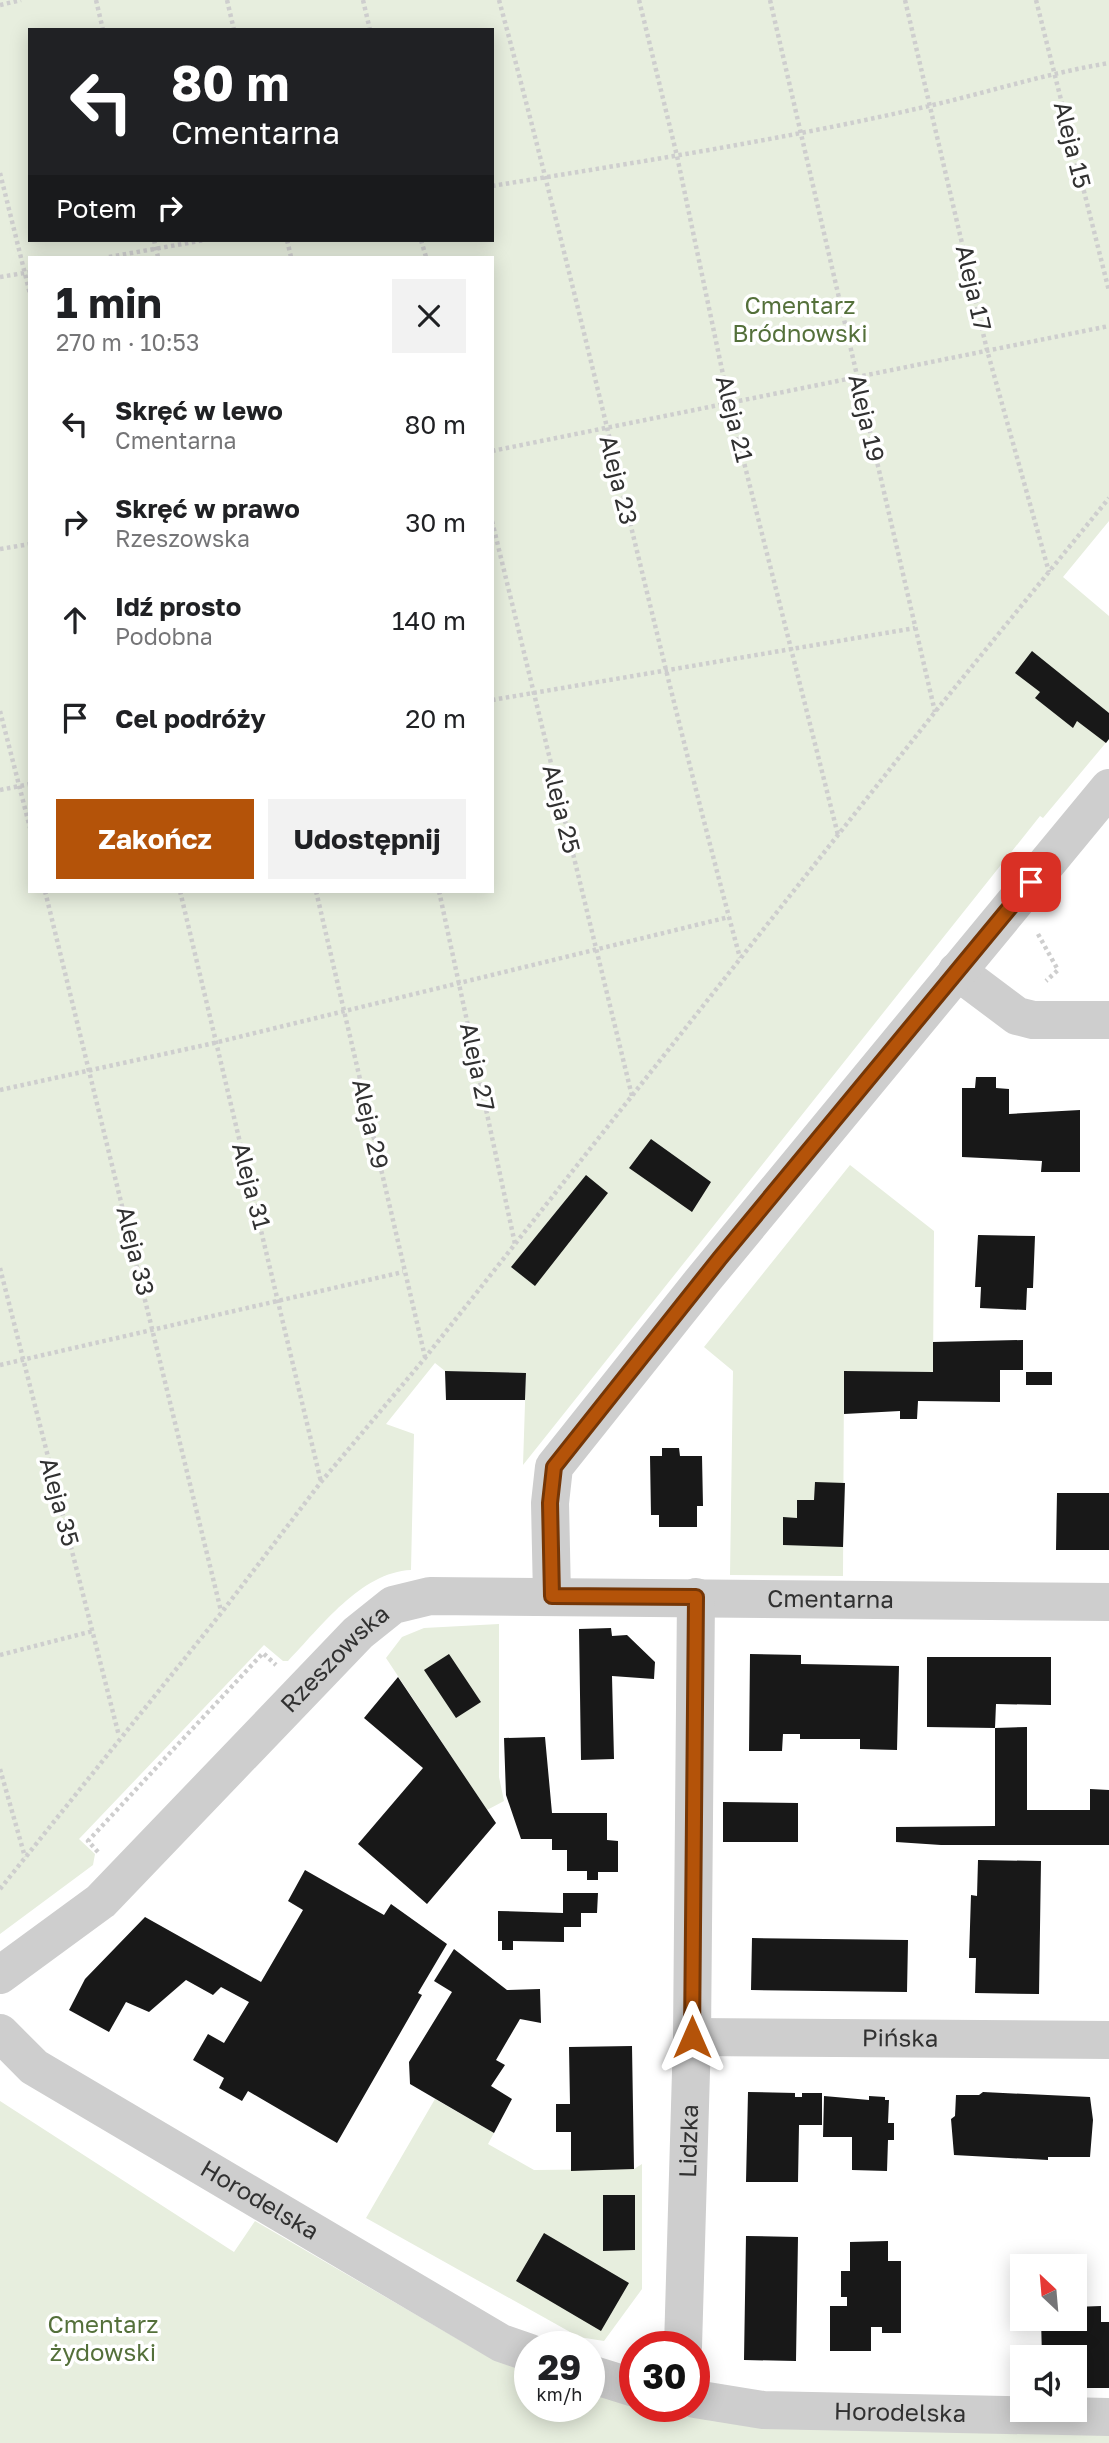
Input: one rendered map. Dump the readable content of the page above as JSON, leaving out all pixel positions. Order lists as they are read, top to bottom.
{
  "streets": {
    "street": [
      "Cmentarna",
      "Rzeszowska",
      "Pińska",
      "Lidzka",
      "Horodelska"
    ],
    "path": [
      "Aleja 15",
      "Aleja 17",
      "Aleja 19",
      "Aleja 21",
      "Aleja 23",
      "Aleja 25",
      "Aleja 27",
      "Aleja 29",
      "Aleja 31",
      "Aleja 33",
      "Aleja 35"
    ]
  },
  "crossings": [
    ["Cmentarna", "Rzeszowska"],
    ["Cmentarna", "Lidzka"],
    ["Pińska", "Lidzka"]
  ],
  "parks": ["Cmentarz Bródnowski", "Cmentarz żydowski"],
  "north": "top left",
  "page": {
    "turn": ["80 m", "Cmentarna"],
    "then": "Potem",
    "heading": ["1 min", "270 m · 10:53"],
    "list": [
      {
        "name": "Skręć w lewo",
        "note": "Cmentarna",
        "value": "80 m"
      },
      {
        "name": "Skręć w prawo",
        "note": "Rzeszowska",
        "value": "30 m"
      },
      {
        "name": "Idź prosto",
        "note": "Podobna",
        "value": "140 m"
      },
      {
        "name": "Cel podróży",
        "value": "20 m"
      }
    ],
    "buttons": ["Zakończ", "Udostępnij"],
    "speed": "29 km/h",
    "limit": "30"
  }
}
